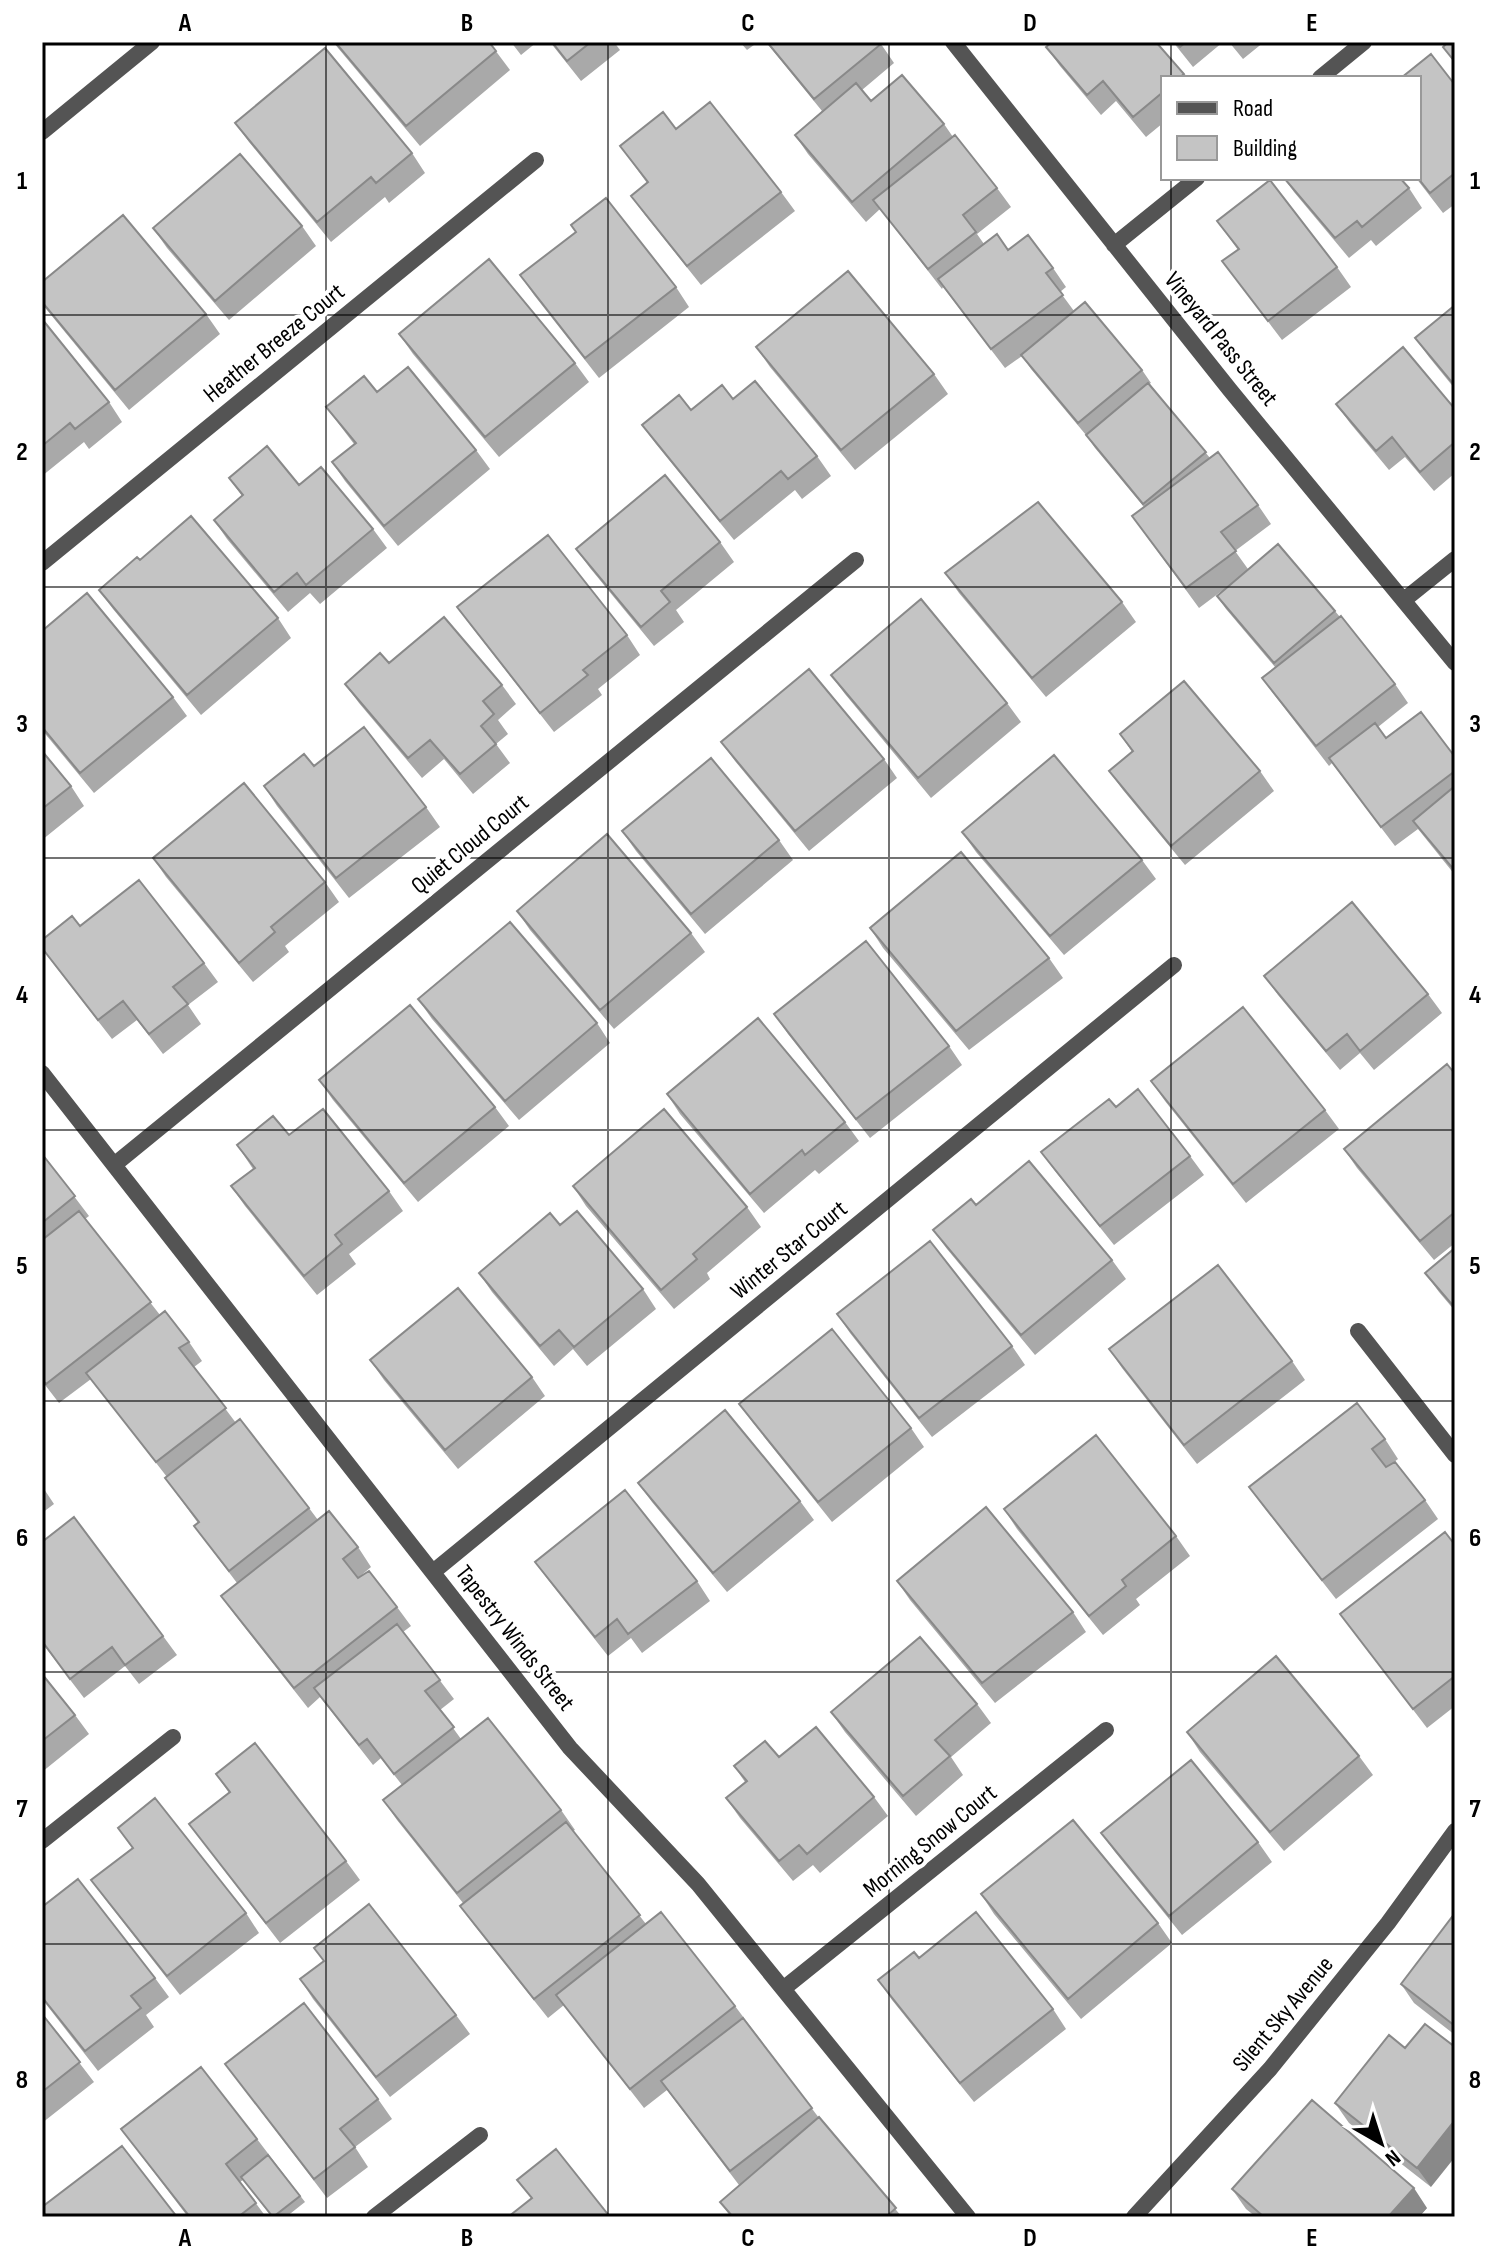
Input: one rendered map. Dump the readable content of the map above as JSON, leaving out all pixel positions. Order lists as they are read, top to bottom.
{
  "streets": {
    "street": [
      "Vineyard Pass Street",
      "Heather Breeze Court",
      "Quiet Cloud Court",
      "Winter Star Court",
      "Tapestry Winds Street",
      "Morning Snow Court",
      "Silent Sky Avenue"
    ]
  },
  "crossings": [
    ["Quiet Cloud Court", "Tapestry Winds Street"],
    ["Winter Star Court", "Tapestry Winds Street"],
    ["Tapestry Winds Street", "Morning Snow Court"]
  ],
  "legend": ["Road", "Building"],
  "north": "bottom right",
  "grid": {
    "columns": [
      "A",
      "B",
      "C",
      "D",
      "E"
    ],
    "rows": [
      "1",
      "2",
      "3",
      "4",
      "5",
      "6",
      "7",
      "8"
    ]
  }
}
